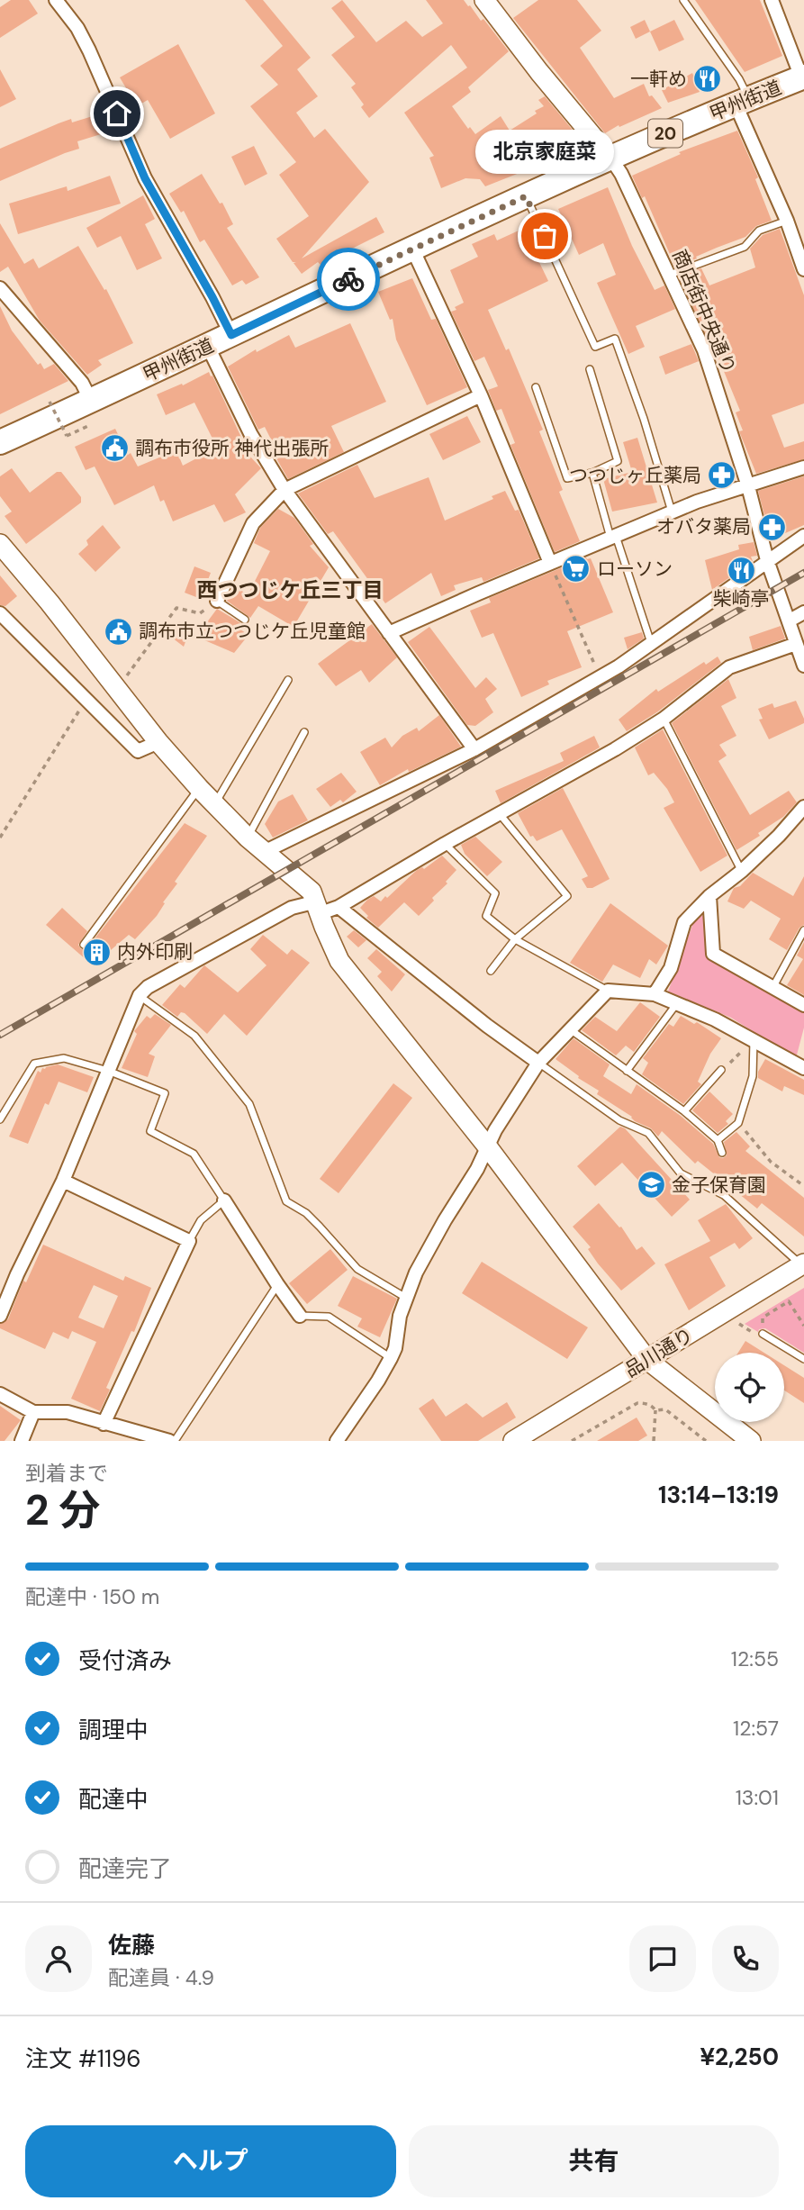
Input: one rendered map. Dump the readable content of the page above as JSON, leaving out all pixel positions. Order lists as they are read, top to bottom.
{
  "streets": {
    "highway": ["甲州街道", "20"],
    "street": ["商店街中央通り", "品川通り"]
  },
  "crossings": [
    ["甲州街道", "商店街中央通り"]
  ],
  "districts": ["西つつじケ丘三丁目"],
  "places": {
    "restaurant": ["一軒め", "柴崎亭"],
    "other": ["北京家庭菜"],
    "public building": ["調布市役所 神代出張所", "調布市立つつじケ丘児童館"],
    "pharmacy": ["つつじヶ丘薬局", "オバタ薬局"],
    "supermarket": ["ローソン"],
    "building": ["内外印刷"],
    "school or university": ["金子保育園"]
  },
  "page": {
    "bubble": "北京家庭菜",
    "heading": ["2 分", "到着まで", "13:14–13:19"],
    "panel": [
      "佐藤",
      "配達員 · 4.9",
      "注文 #1196",
      "¥2,250"
    ],
    "bar": "配達中 · 150 m",
    "list": [
      ["受付済み", "12:55"],
      ["調理中", "12:57"],
      ["配達中", "13:01"],
      "配達完了"
    ],
    "buttons": ["ヘルプ", "共有"]
  }
}
